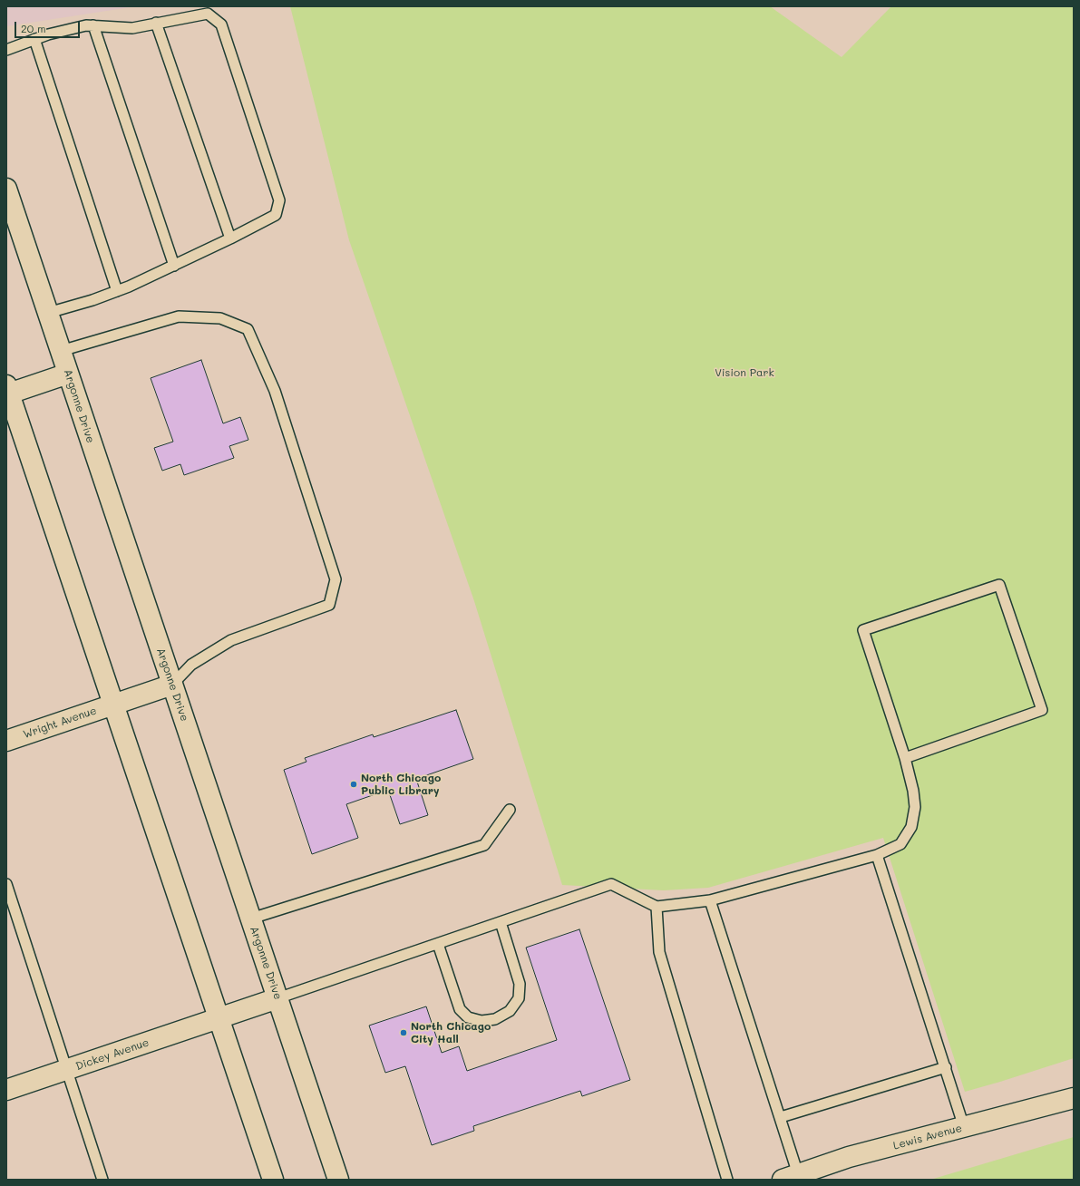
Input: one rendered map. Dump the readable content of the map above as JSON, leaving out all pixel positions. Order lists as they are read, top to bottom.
{
  "streets": {
    "street": [
      "Argonne Drive",
      "Wright Avenue",
      "Dickey Avenue",
      "Lewis Avenue"
    ]
  },
  "crossings": [
    ["Argonne Drive", "Wright Avenue"],
    ["Argonne Drive", "Dickey Avenue"]
  ],
  "parks": ["Vision Park"],
  "places": ["North Chicago Public Library", "North Chicago City Hall"],
  "scale_bar": "20 m"
}
